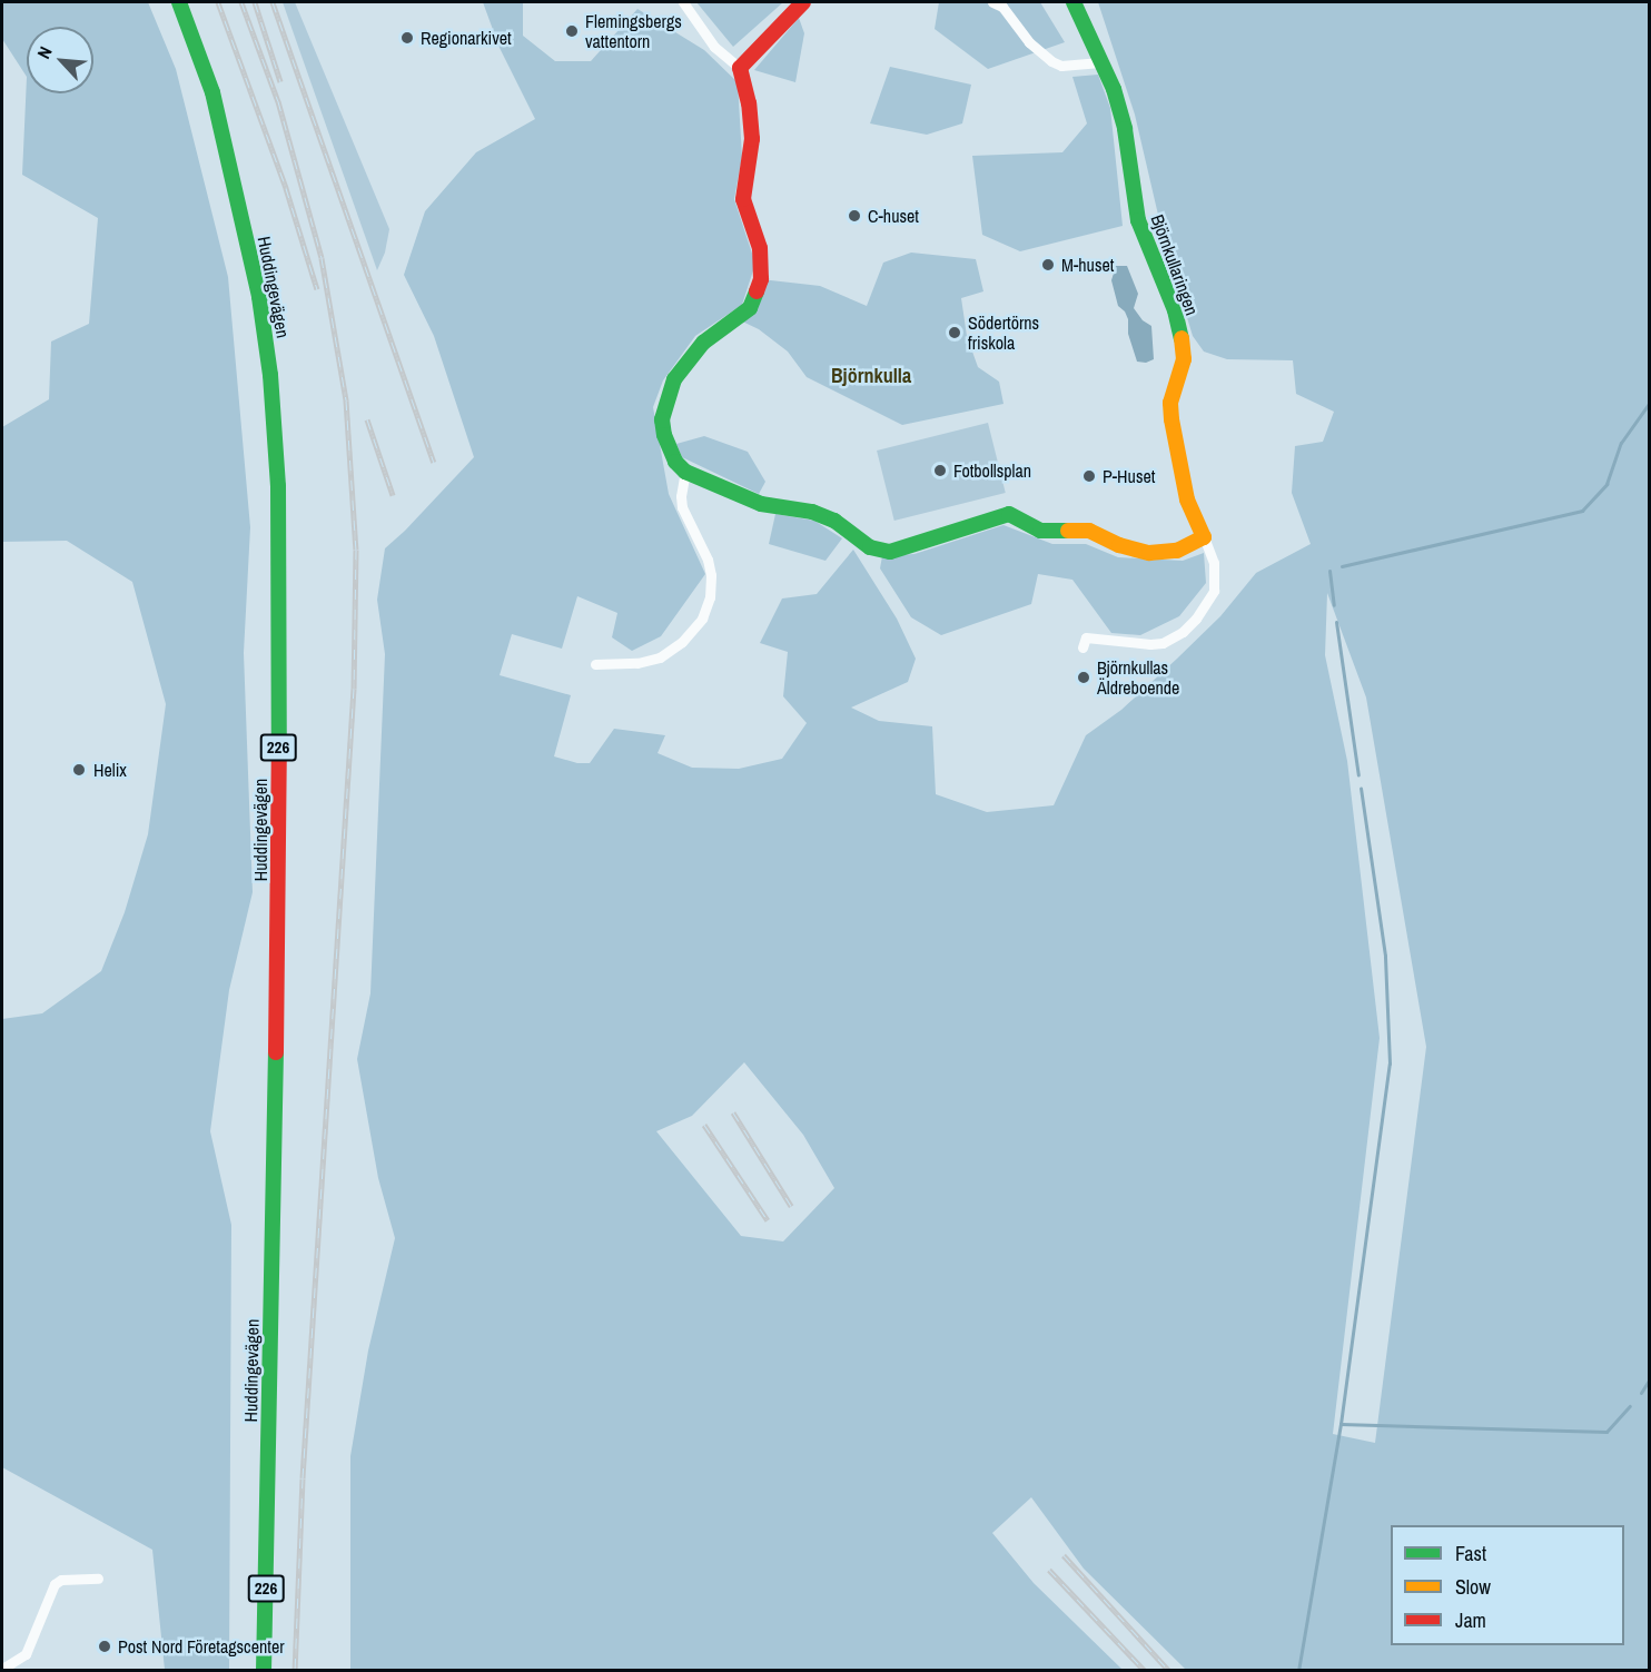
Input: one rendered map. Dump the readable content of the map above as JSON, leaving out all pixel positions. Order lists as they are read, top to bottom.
{
  "streets": {
    "main road": ["Björnkullaringen", "Huddingevägen", "226"]
  },
  "districts": ["Björnkulla"],
  "places": [
    "Flemingsbergs vattentorn",
    "Regionarkivet",
    "C-huset",
    "M-huset",
    "Södertörns friskola",
    "Fotbollsplan",
    "P-Huset",
    "Björnkullas Äldreboende",
    "Helix",
    "Post Nord Företagscenter"
  ],
  "legend": ["Fast", "Slow", "Jam"],
  "north": "top left"
}
